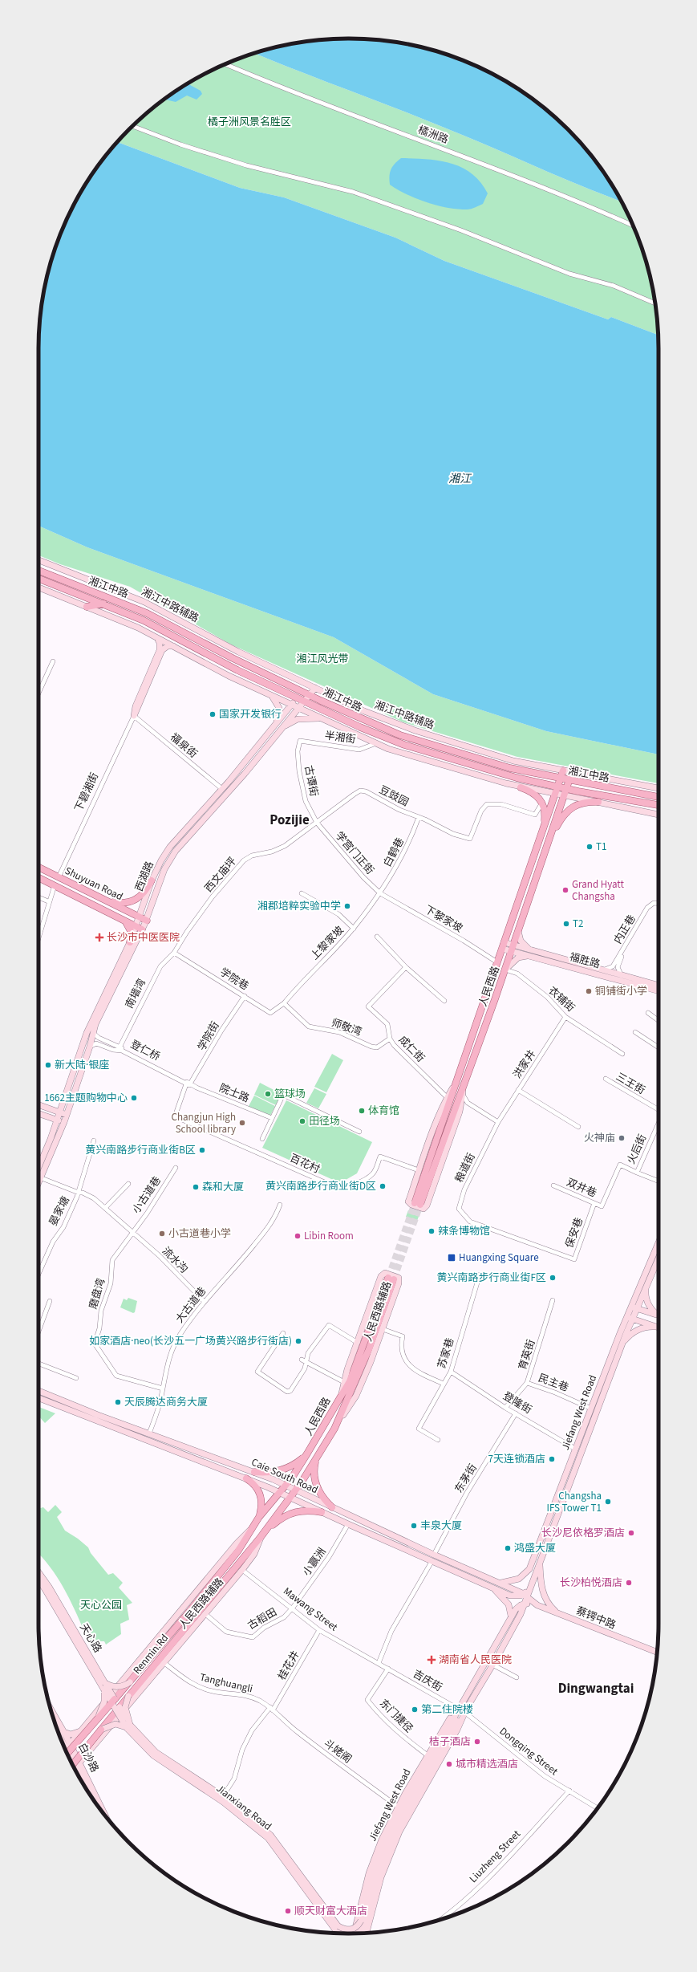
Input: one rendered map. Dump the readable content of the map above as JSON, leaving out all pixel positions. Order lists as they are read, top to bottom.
{
  "streets": {
    "main road": [
      "湘江中路",
      "湘江中路辅路",
      "下碧湘街",
      "西湖路",
      "Shuyuan Road",
      "福胜路",
      "人民西路",
      "人民西路辅路",
      "Jiefang West Road",
      "Caie South Road",
      "蔡锷中路",
      "天心路",
      "Renmin.Rd",
      "白沙路",
      "Jianxiang Road"
    ],
    "street": [
      "橘洲路",
      "半湘街",
      "福泉街",
      "古谭街",
      "豆豉园",
      "白鹤巷",
      "学宫门正街",
      "西文庙坪",
      "下黎家坡",
      "内正巷",
      "上黎家坡",
      "学院巷",
      "南墙湾",
      "衣铺街",
      "师敬湾",
      "学院街",
      "成仁街",
      "登仁桥",
      "洪家井",
      "三王街",
      "火后街",
      "百花村",
      "粮道街",
      "双井巷",
      "小古道巷",
      "晏家塘",
      "保安巷",
      "流水沟",
      "磨盘湾",
      "大古道巷",
      "苏家巷",
      "育英街",
      "民主巷",
      "登隆街",
      "东茅街",
      "小赢洲",
      "Mawang Street",
      "古稻田",
      "桂花井",
      "吉庆街",
      "Tanghuangli",
      "东门捷径",
      "斗姥阁",
      "Dongqing Street",
      "Liuzheng Street"
    ]
  },
  "crossings": [
    ["湘江中路", "西湖路"],
    ["湘江中路", "人民西路"],
    ["湘江中路辅路", "西湖路"],
    ["湘江中路辅路", "人民西路"],
    ["半湘街", "古谭街"],
    ["福泉街", "下碧湘街"],
    ["福泉街", "西湖路"],
    ["古谭街", "豆豉园"],
    ["古谭街", "学宫门正街"],
    ["古谭街", "西文庙坪"],
    ["下碧湘街", "Shuyuan Road"],
    ["豆豉园", "白鹤巷"],
    ["豆豉园", "学宫门正街"],
    ["豆豉园", "西文庙坪"],
    ["白鹤巷", "学宫门正街"],
    ["白鹤巷", "下黎家坡"],
    ["白鹤巷", "上黎家坡"],
    ["学宫门正街", "西文庙坪"],
    ["学宫门正街", "下黎家坡"],
    ["学宫门正街", "上黎家坡"],
    ["西文庙坪", "学院巷"],
    ["西文庙坪", "南墙湾"],
    ["西湖路", "Shuyuan Road"],
    ["西湖路", "登仁桥"],
    ["西湖路", "流水沟"],
    ["下黎家坡", "上黎家坡"],
    ["下黎家坡", "人民西路"],
    ["内正巷", "福胜路"],
    ["上黎家坡", "学院巷"],
    ["上黎家坡", "师敬湾"],
    ["福胜路", "人民西路"],
    ["学院巷", "南墙湾"],
    ["学院巷", "师敬湾"],
    ["学院巷", "学院街"],
    ["人民西路", "衣铺街"],
    ["人民西路", "人民西路辅路"],
    ["人民西路", "Caie South Road"],
    ["人民西路", "Renmin.Rd"],
    ["南墙湾", "登仁桥"],
    ["衣铺街", "洪家井"],
    ["师敬湾", "成仁街"],
    ["学院街", "登仁桥"],
    ["学院街", "百花村"],
    ["洪家井", "粮道街"],
    ["火后街", "双井巷"],
    ["粮道街", "保安巷"],
    ["双井巷", "保安巷"],
    ["小古道巷", "流水沟"],
    ["小古道巷", "磨盘湾"],
    ["晏家塘", "流水沟"],
    ["流水沟", "磨盘湾"],
    ["流水沟", "大古道巷"],
    ["磨盘湾", "大古道巷"],
    ["大古道巷", "Caie South Road"],
    ["人民西路辅路", "Mawang Street"],
    ["人民西路辅路", "古稻田"],
    ["人民西路辅路", "Renmin.Rd"],
    ["人民西路辅路", "Tanghuangli"],
    ["人民西路辅路", "白沙路"],
    ["苏家巷", "登隆街"],
    ["育英街", "民主巷"],
    ["育英街", "登隆街"],
    ["民主巷", "Jiefang West Road"],
    ["登隆街", "Jiefang West Road"],
    ["登隆街", "东茅街"],
    ["Jiefang West Road", "Caie South Road"],
    ["Jiefang West Road", "蔡锷中路"],
    ["Jiefang West Road", "吉庆街"],
    ["Jiefang West Road", "东门捷径"],
    ["Jiefang West Road", "斗姥阁"],
    ["Jiefang West Road", "Dongqing Street"],
    ["Caie South Road", "东茅街"],
    ["Caie South Road", "小赢洲"],
    ["Caie South Road", "蔡锷中路"],
    ["小赢洲", "Mawang Street"],
    ["小赢洲", "古稻田"],
    ["Mawang Street", "古稻田"],
    ["Mawang Street", "桂花井"],
    ["Mawang Street", "吉庆街"],
    ["Mawang Street", "东门捷径"],
    ["天心路", "Renmin.Rd"],
    ["天心路", "Jianxiang Road"],
    ["Renmin.Rd", "白沙路"],
    ["Renmin.Rd", "Jianxiang Road"],
    ["桂花井", "Tanghuangli"],
    ["桂花井", "斗姥阁"],
    ["桂花井", "Jianxiang Road"],
    ["吉庆街", "东门捷径"],
    ["Tanghuangli", "斗姥阁"],
    ["Dongqing Street", "Liuzheng Street"]
  ],
  "districts": ["Pozijie", "Dingwangtai"],
  "water": ["湘江"],
  "parks": ["橘子洲风景名胜区", "湘江风光带", "天心公园"],
  "places": {
    "other": [
      "国家开发银行",
      "T1",
      "Grand Hyatt Changsha",
      "湘郡培粹实验中学",
      "T2",
      "铜铺街小学",
      "新大陆·银座",
      "篮球场",
      "1662主题购物中心",
      "体育馆",
      "田径场",
      "Changjun High School library",
      "火神庙",
      "黄兴南路步行商业街B区",
      "黄兴南路步行商业街D区",
      "森和大厦",
      "辣条博物馆",
      "小古道巷小学",
      "Libin Room",
      "黄兴南路步行商业街F区",
      "如家酒店·neo(长沙五一广场黄兴路步行街店)",
      "天辰腾达商务大厦",
      "7天连锁酒店",
      "Changsha IFS Tower T1",
      "丰泉大厦",
      "长沙尼依格罗酒店",
      "鸿盛大厦",
      "长沙柏悦酒店",
      "第二住院楼",
      "桔子酒店",
      "城市精选酒店",
      "顺天财富大酒店"
    ],
    "health": ["长沙市中医医院", "湖南省人民医院"],
    "transit": ["Huangxing Square"]
  }
}
